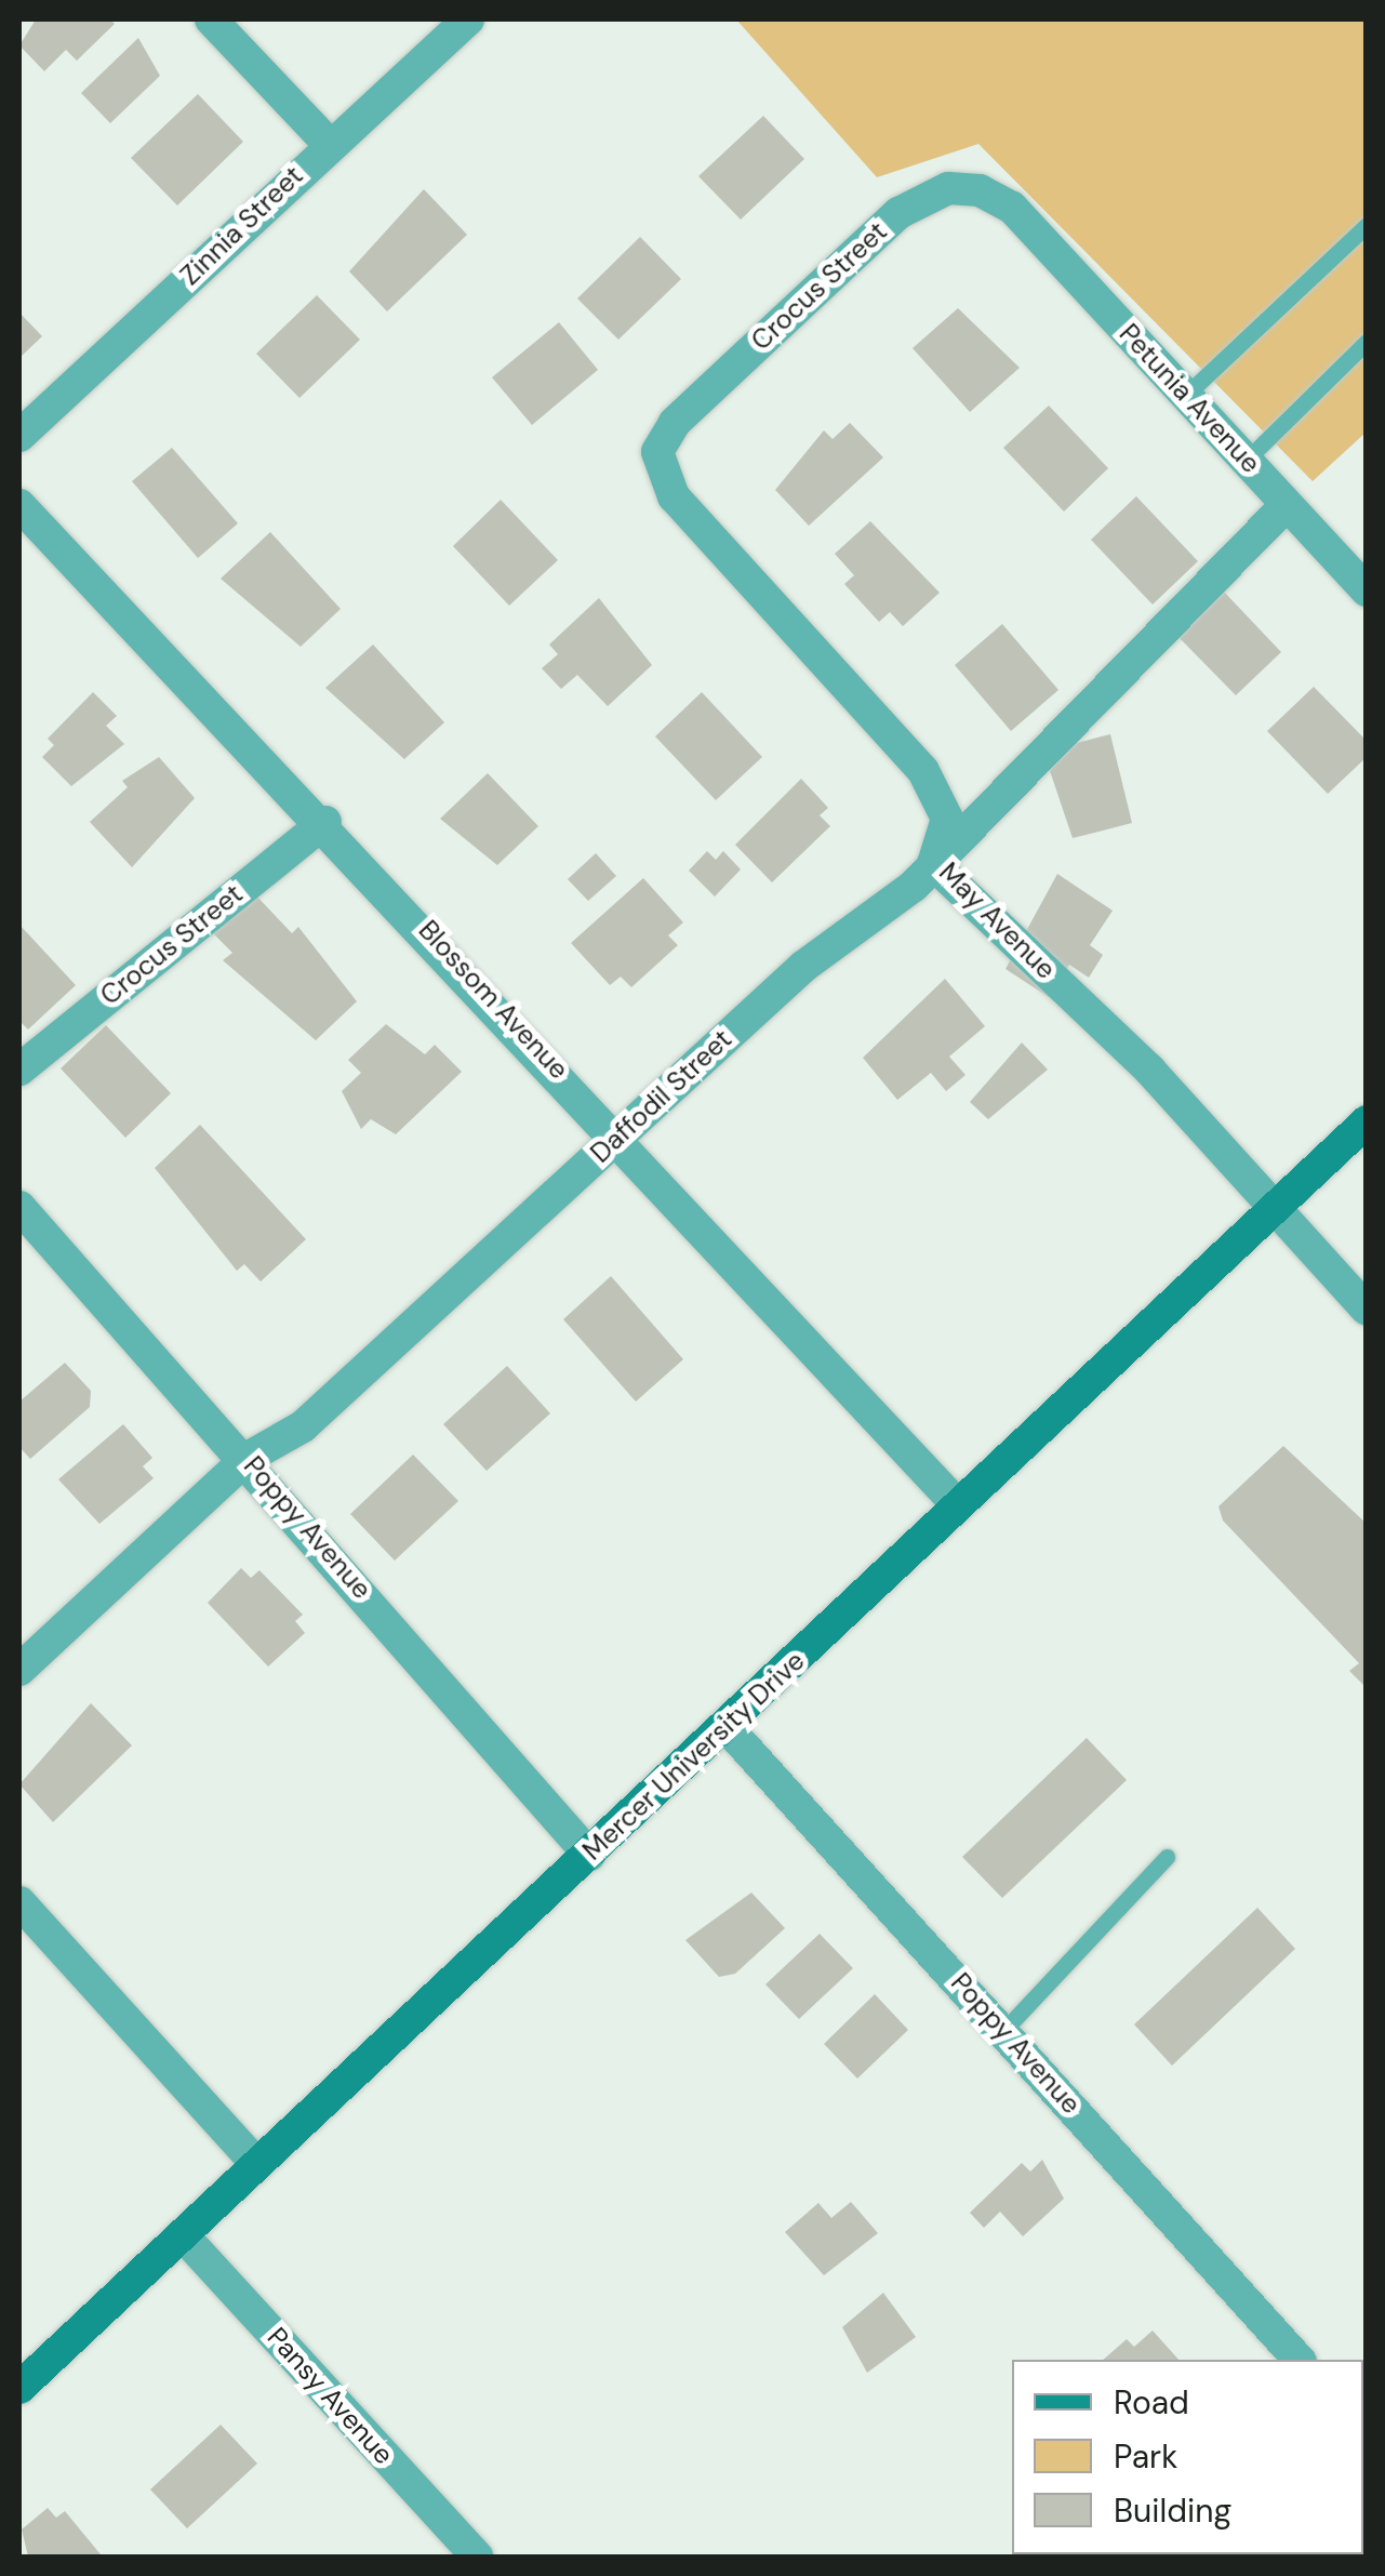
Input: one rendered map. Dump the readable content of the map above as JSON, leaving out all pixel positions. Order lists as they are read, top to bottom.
{
  "streets": {
    "main road": ["Mercer University Drive"],
    "street": [
      "Zinnia Street",
      "Crocus Street",
      "Petunia Avenue",
      "May Avenue",
      "Blossom Avenue",
      "Daffodil Street",
      "Poppy Avenue",
      "Pansy Avenue"
    ]
  },
  "crossings": [
    ["Crocus Street", "Petunia Avenue"],
    ["Crocus Street", "May Avenue"],
    ["Crocus Street", "Blossom Avenue"],
    ["Petunia Avenue", "Daffodil Street"],
    ["May Avenue", "Daffodil Street"],
    ["May Avenue", "Mercer University Drive"],
    ["Blossom Avenue", "Daffodil Street"],
    ["Blossom Avenue", "Mercer University Drive"],
    ["Daffodil Street", "Poppy Avenue"],
    ["Poppy Avenue", "Mercer University Drive"],
    ["Mercer University Drive", "Pansy Avenue"]
  ],
  "legend": ["Road", "Park", "Building"]
}
